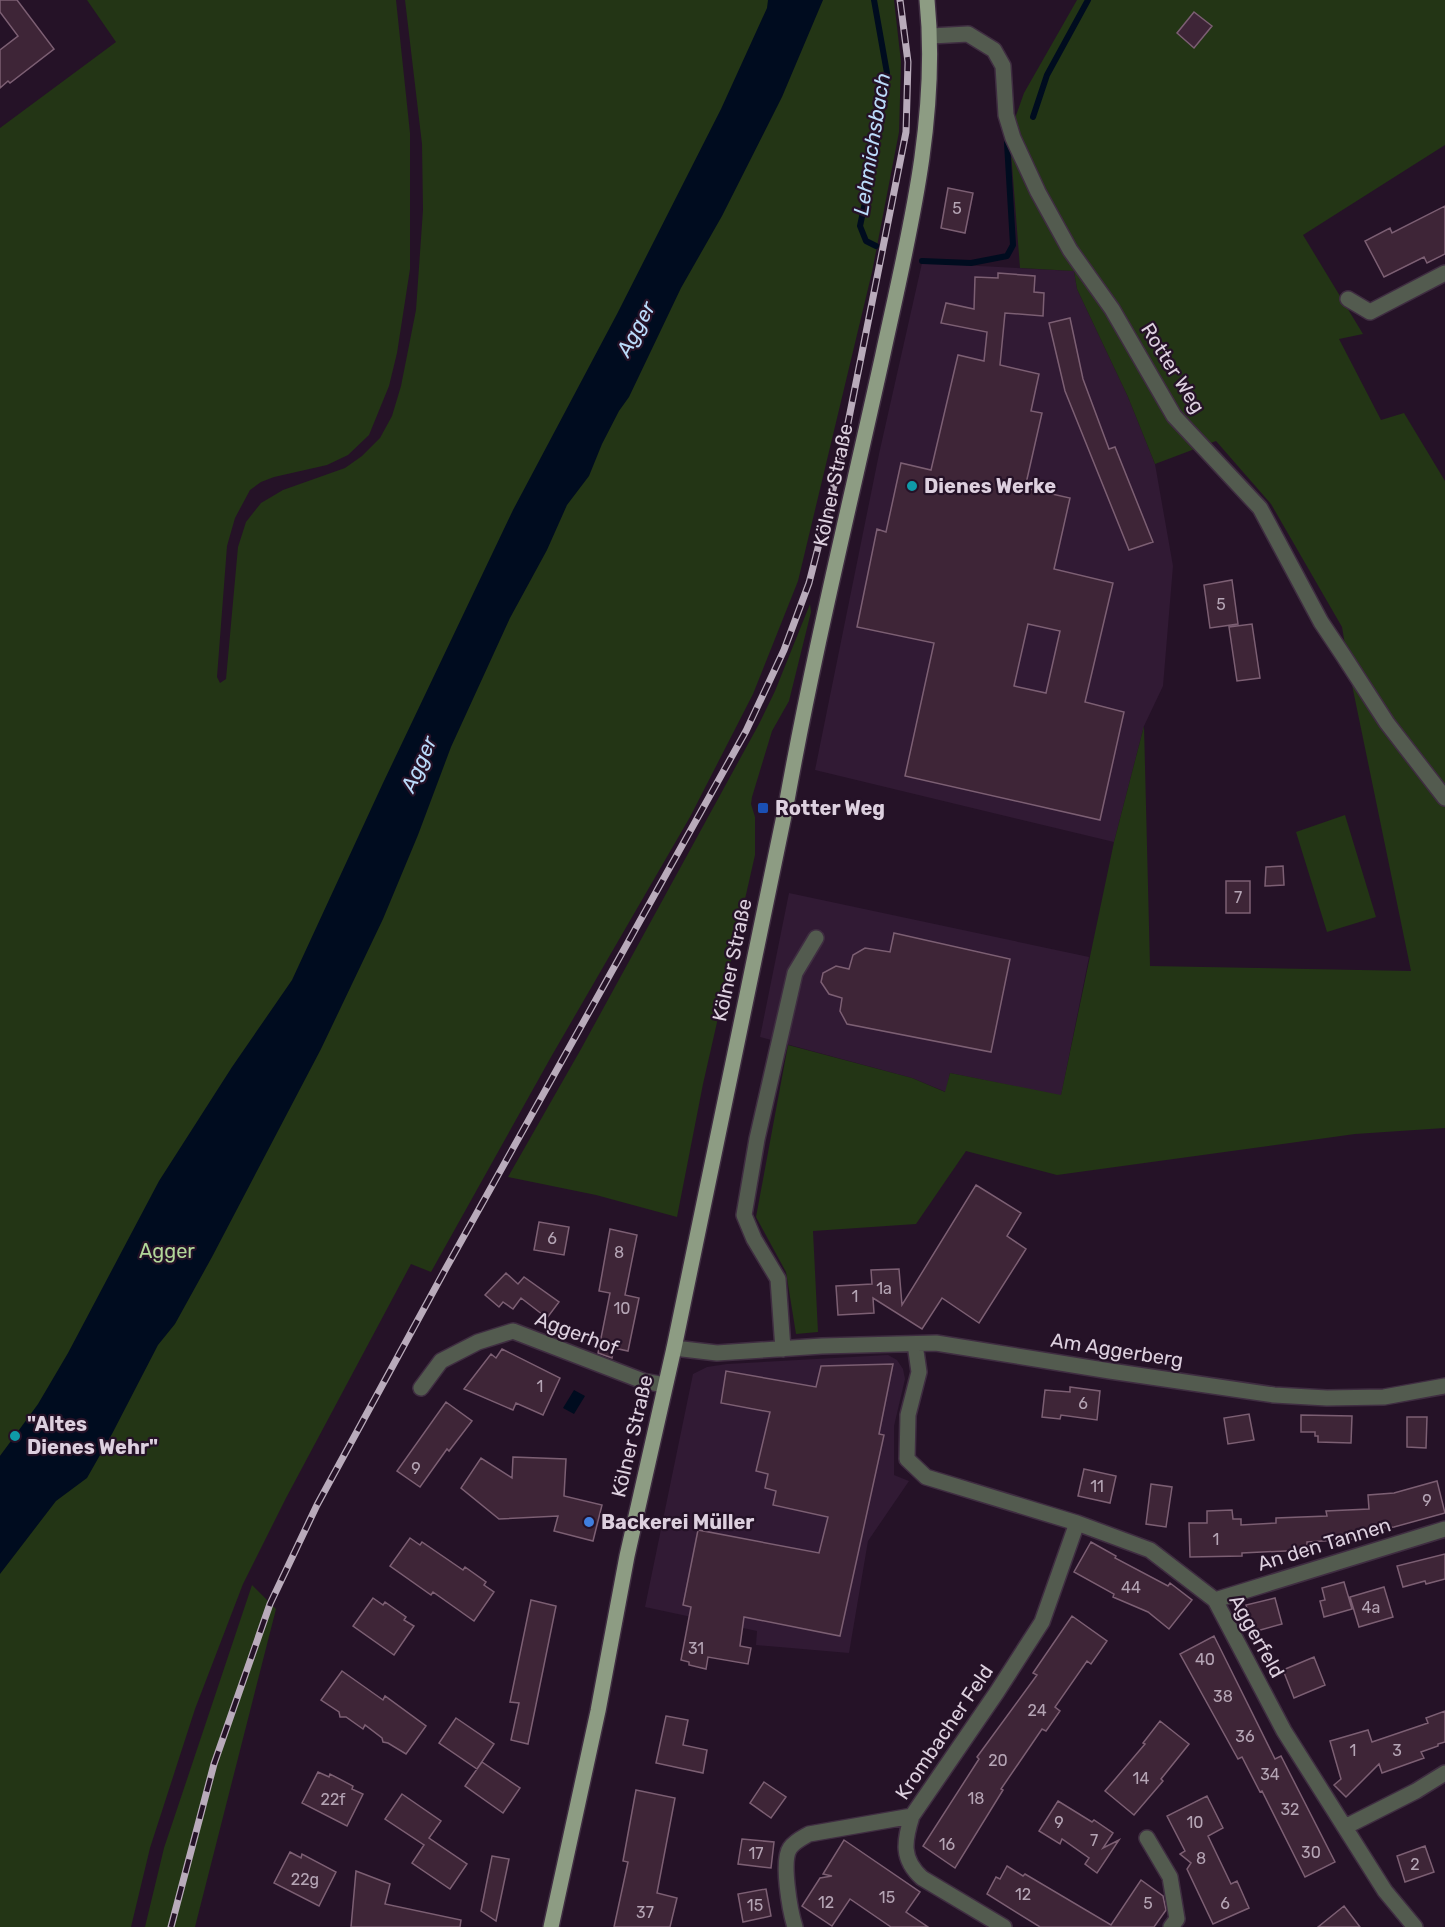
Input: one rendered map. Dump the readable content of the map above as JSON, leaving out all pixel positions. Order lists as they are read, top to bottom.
{
  "streets": {
    "main road": ["Kölner Straße"],
    "street": [
      "Rotter Weg",
      "Aggerhof",
      "Am Aggerberg",
      "An den Tannen",
      "Aggerfeld",
      "Krombacher Feld"
    ]
  },
  "crossings": [
    ["Rotter Weg", "Kölner Straße"],
    ["Kölner Straße", "Aggerhof"],
    ["Kölner Straße", "Am Aggerberg"],
    ["Am Aggerberg", "Aggerfeld"],
    ["An den Tannen", "Aggerfeld"],
    ["Aggerfeld", "Krombacher Feld"]
  ],
  "water": ["Lehmichsbach", "Agger"],
  "parks": ["Agger"],
  "places": {
    "other": ["Dienes Werke", "\"Altes Dienes Wehr\"", "Backerei Müller"],
    "transit": ["Rotter Weg"]
  },
  "house_numbers": [
    "5",
    "5",
    "7",
    "6",
    "8",
    "1a",
    "1",
    "10",
    "1",
    "6",
    "9",
    "11",
    "9",
    "1",
    "44",
    "4a",
    "31",
    "40",
    "38",
    "24",
    "36",
    "1",
    "3",
    "20",
    "34",
    "14",
    "18",
    "22f",
    "32",
    "9",
    "10",
    "7",
    "16",
    "30",
    "17",
    "8",
    "2",
    "22g",
    "12",
    "15",
    "12",
    "5",
    "6",
    "15",
    "37"
  ]
}
